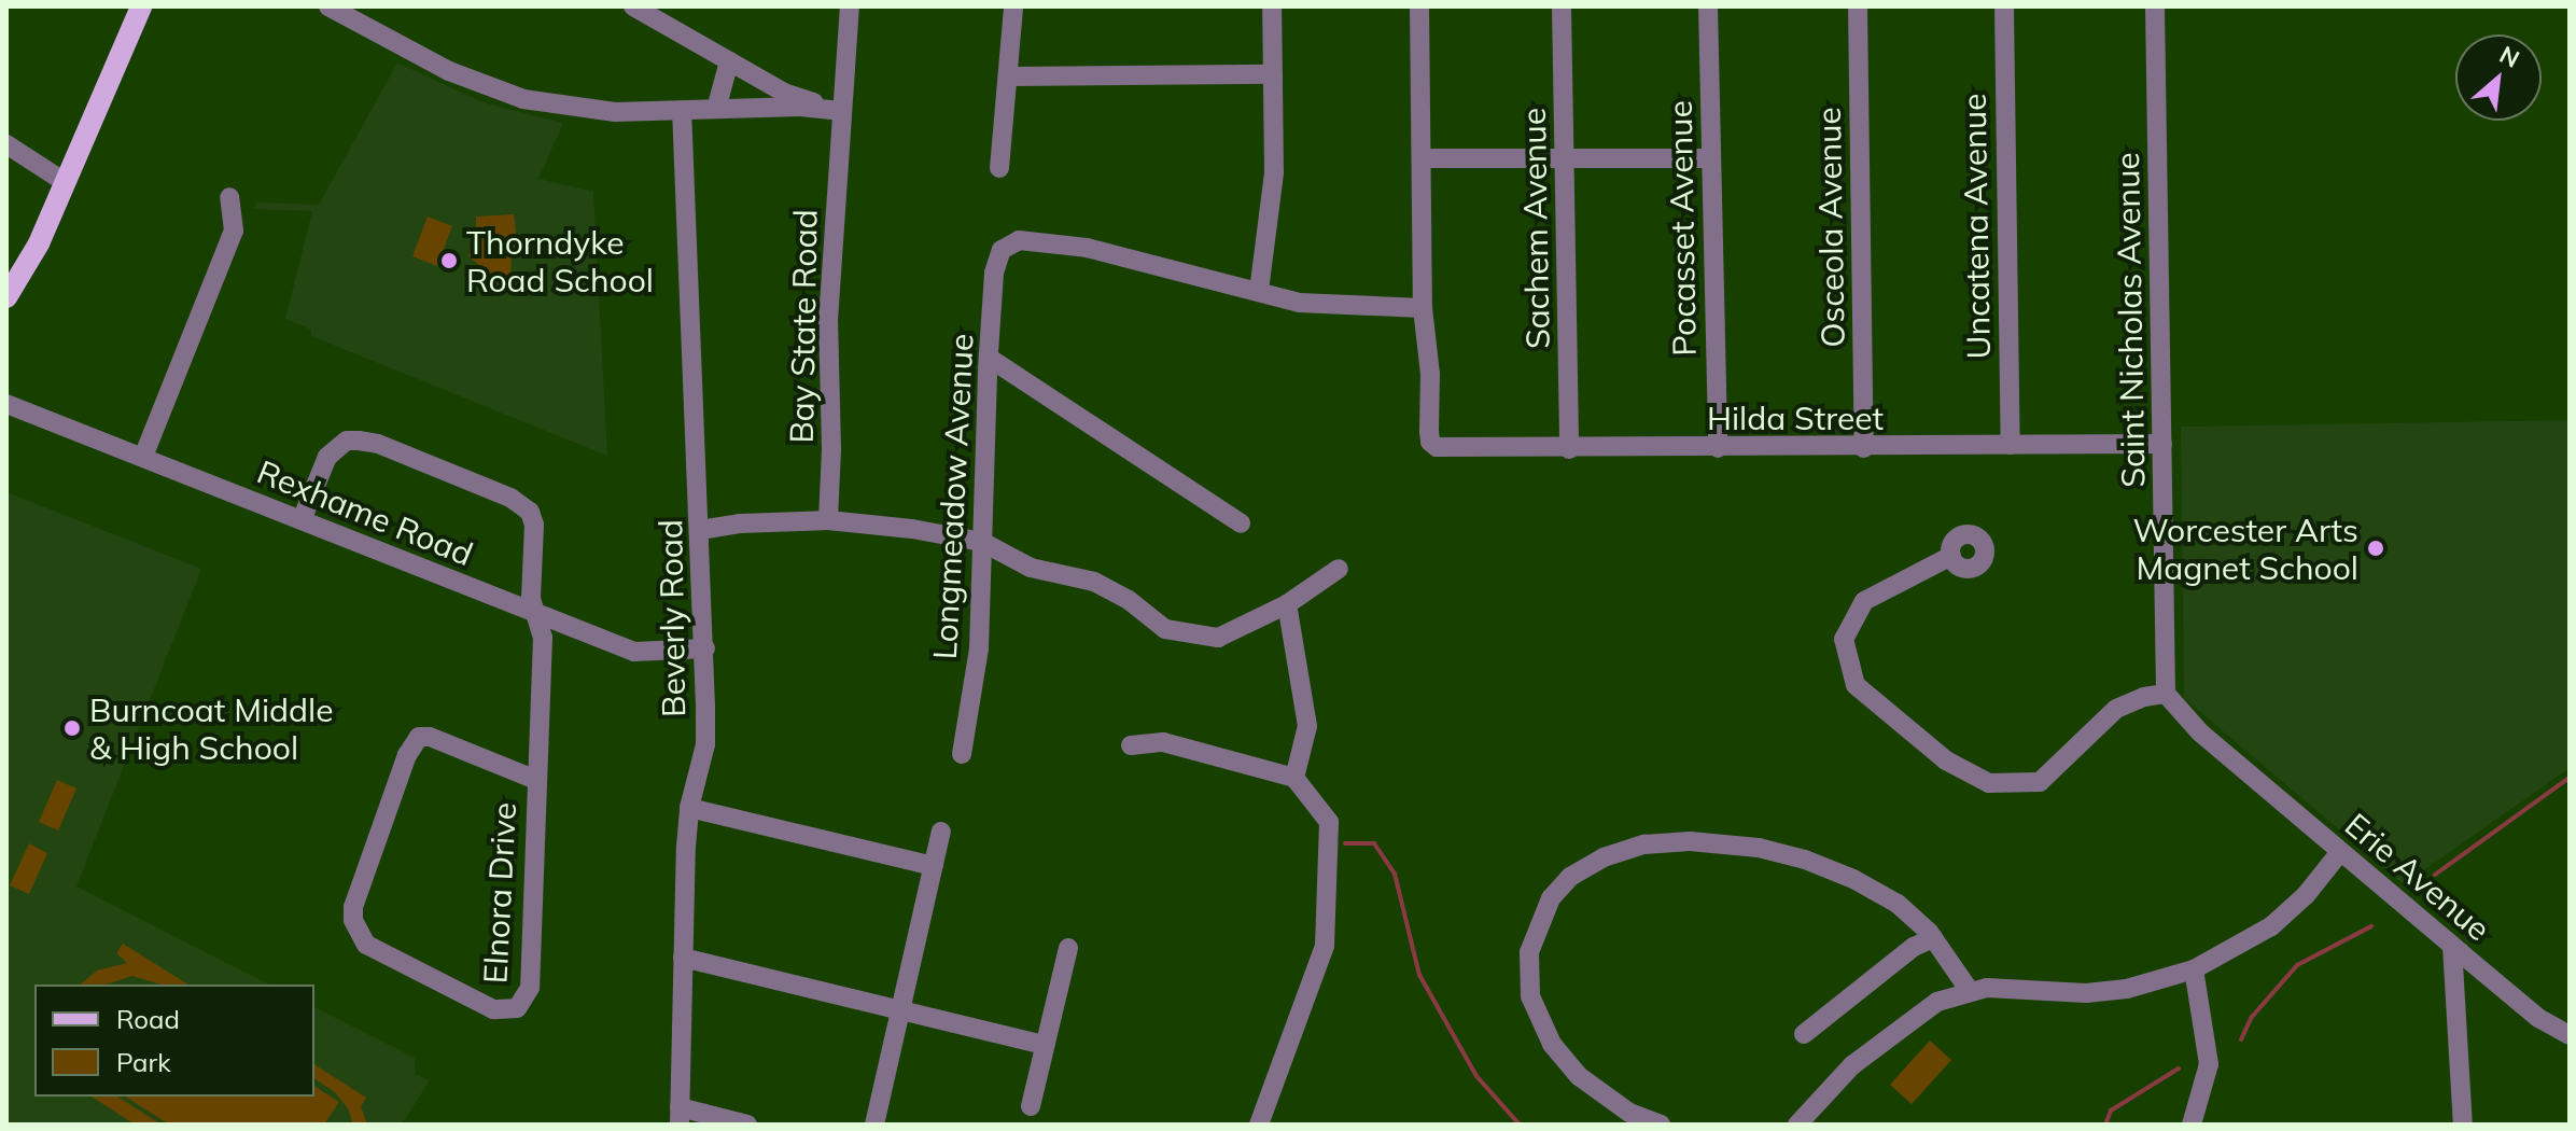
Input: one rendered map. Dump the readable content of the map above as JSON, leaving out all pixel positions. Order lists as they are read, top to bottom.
{
  "streets": {
    "street": [
      "Uncatena Avenue",
      "Osceola Avenue",
      "Sachem Avenue",
      "Pocasset Avenue",
      "Saint Nicholas Avenue",
      "Bay State Road",
      "Hilda Street",
      "Longmeadow Avenue",
      "Rexhame Road",
      "Beverly Road",
      "Erie Avenue",
      "Elnora Drive"
    ]
  },
  "crossings": [
    ["Uncatena Avenue", "Hilda Street"],
    ["Osceola Avenue", "Hilda Street"],
    ["Sachem Avenue", "Hilda Street"],
    ["Pocasset Avenue", "Hilda Street"],
    ["Saint Nicholas Avenue", "Hilda Street"],
    ["Saint Nicholas Avenue", "Erie Avenue"],
    ["Rexhame Road", "Beverly Road"],
    ["Rexhame Road", "Elnora Drive"]
  ],
  "places": ["Thorndyke Road School", "Worcester Arts Magnet School", "Burncoat Middle & High School"],
  "legend": ["Road", "Park"],
  "north": "top right"
}
